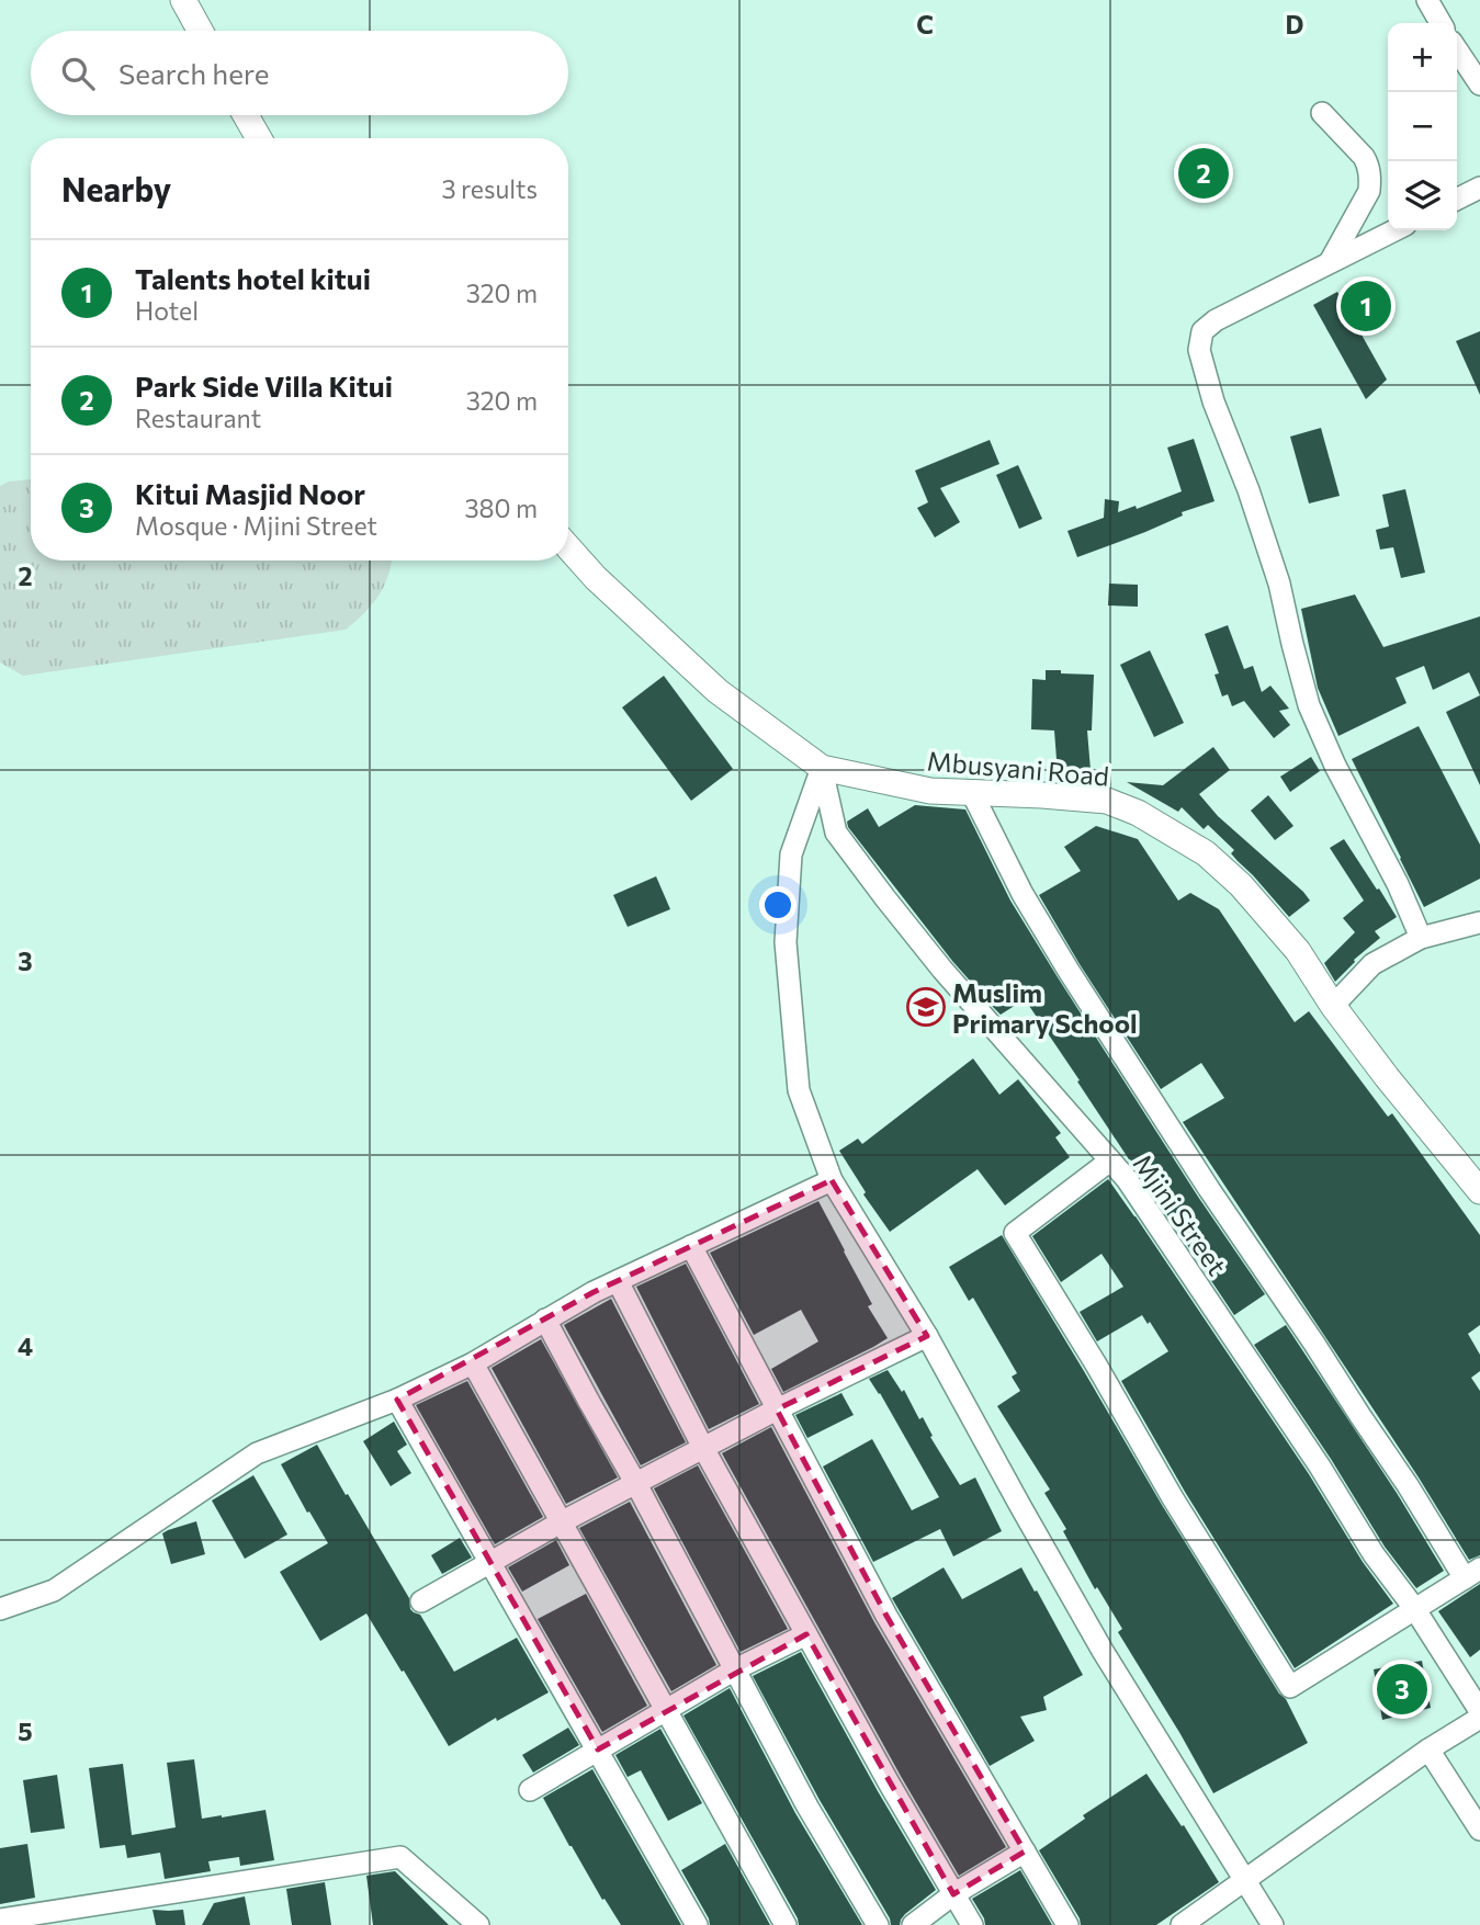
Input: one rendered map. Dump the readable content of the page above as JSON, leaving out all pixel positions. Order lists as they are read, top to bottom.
{
  "streets": {
    "street": ["Mbusyani Road", "Mjini Street"]
  },
  "crossings": [
    ["Mbusyani Road", "Mjini Street"]
  ],
  "places": {
    "school or university": ["Muslim Primary School"]
  },
  "page": {
    "map_buttons": ["+", "−"],
    "search": "Search here",
    "heading": ["Nearby", "3 results"],
    "pins": ["2", "1", "3"],
    "list": [
      {
        "mark": "1",
        "name": "Talents hotel kitui",
        "note": "Hotel",
        "value": "320 m"
      },
      {
        "mark": "2",
        "name": "Park Side Villa Kitui",
        "note": "Restaurant",
        "value": "320 m"
      },
      {
        "mark": "3",
        "name": "Kitui Masjid Noor",
        "note": "Mosque · Mjini Street",
        "value": "380 m"
      }
    ]
  },
  "grid": {
    "columns": ["C", "D"],
    "rows": [
      "2",
      "3",
      "4",
      "5"
    ]
  }
}
